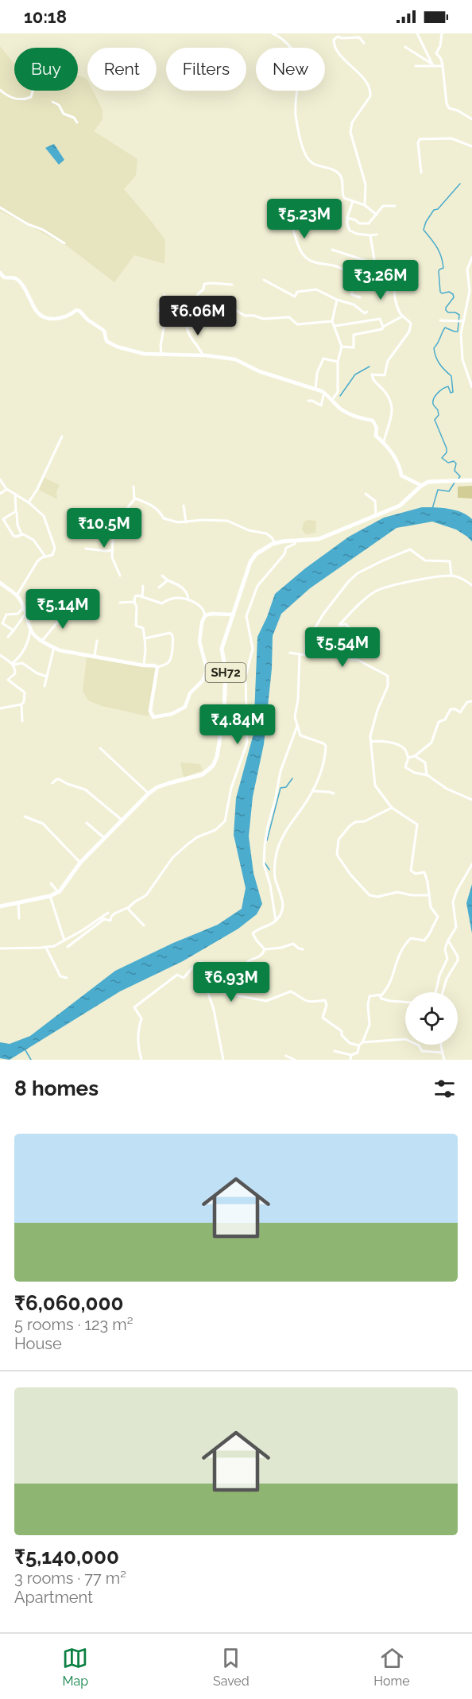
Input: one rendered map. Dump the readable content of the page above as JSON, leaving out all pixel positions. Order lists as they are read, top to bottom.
{
  "streets": {
    "main road": ["SH72"]
  },
  "page": {
    "status": "10:18",
    "chip": [
      "Buy",
      "Rent",
      "Filters",
      "New"
    ],
    "price": [
      "₹5.23M",
      "₹3.26M",
      "₹6.06M",
      "₹10.5M",
      "₹5.14M",
      "₹5.54M",
      "₹4.84M",
      "₹6.93M"
    ],
    "heading": "8 homes",
    "list": [
      {
        "name": "₹6,060,000",
        "note": "5 rooms · 123 m² · House"
      },
      {
        "name": "₹5,140,000",
        "note": "3 rooms · 77 m² · Apartment"
      }
    ],
    "tabs": ["Map", "Saved", "Home"]
  }
}
